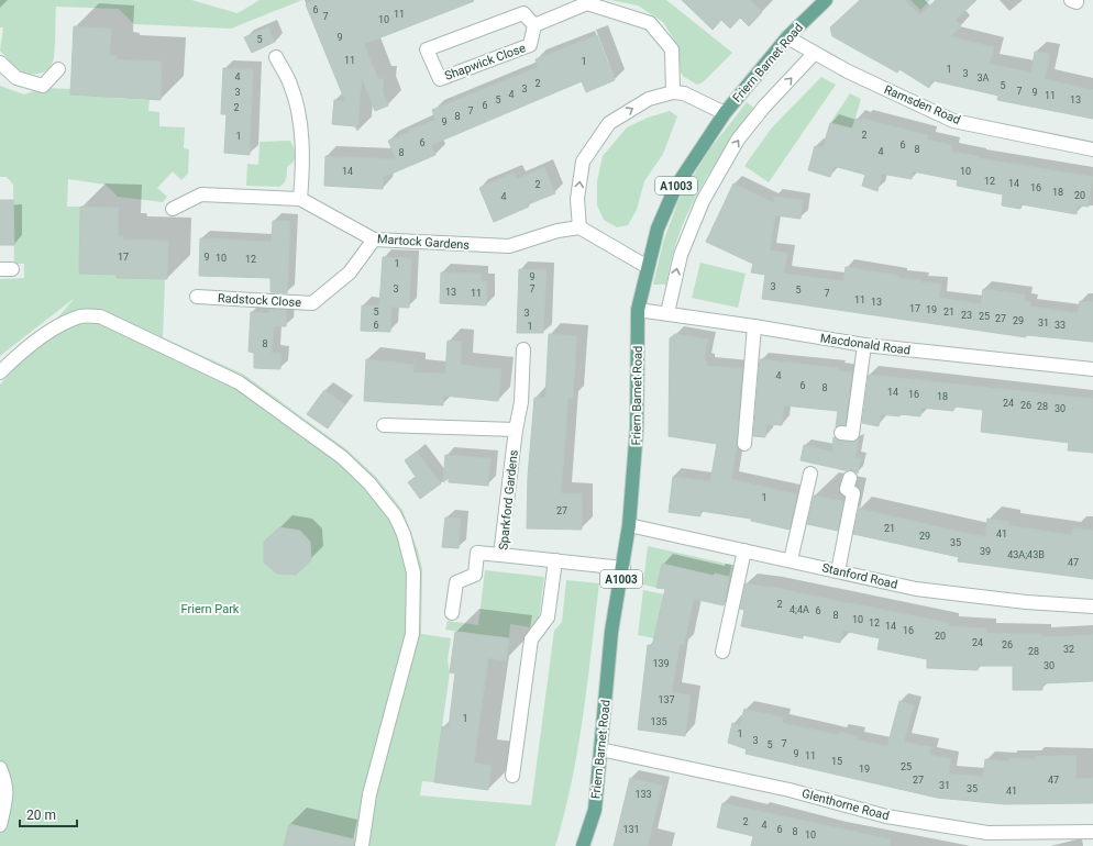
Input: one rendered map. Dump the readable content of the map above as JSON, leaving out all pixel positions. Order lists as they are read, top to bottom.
{
  "streets": {
    "main road": ["Friern Barnet Road", "A1003"],
    "street": [
      "Shapwick Close",
      "Ramsden Road",
      "Martock Gardens",
      "Radstock Close",
      "Macdonald Road",
      "Sparkford Gardens",
      "Stanford Road",
      "Glenthorne Road"
    ]
  },
  "crossings": [
    ["Friern Barnet Road", "Ramsden Road"],
    ["Friern Barnet Road", "Macdonald Road"],
    ["Friern Barnet Road", "Sparkford Gardens"],
    ["Friern Barnet Road", "Stanford Road"],
    ["Friern Barnet Road", "Glenthorne Road"],
    ["Martock Gardens", "Radstock Close"]
  ],
  "parks": ["Friern Park"],
  "house_numbers": [
    "6",
    "11",
    "7",
    "10",
    "9",
    "5",
    "11",
    "1",
    "1",
    "3",
    "4",
    "3A",
    "2",
    "5",
    "3",
    "7",
    "3",
    "9",
    "4",
    "11",
    "5",
    "13",
    "6",
    "2",
    "7",
    "8",
    "9",
    "2",
    "1",
    "6",
    "6",
    "8",
    "4",
    "8",
    "14",
    "10",
    "12",
    "14",
    "2",
    "16",
    "18",
    "20",
    "4",
    "17",
    "9",
    "10",
    "12",
    "1",
    "9",
    "3",
    "3",
    "7",
    "5",
    "13",
    "11",
    "7",
    "11",
    "13",
    "17",
    "19",
    "5",
    "21",
    "3",
    "23",
    "25",
    "27",
    "29",
    "31",
    "6",
    "33",
    "1",
    "8",
    "4",
    "6",
    "8",
    "14",
    "16",
    "18",
    "24",
    "26",
    "28",
    "30",
    "1",
    "27",
    "21",
    "41",
    "29",
    "35",
    "39",
    "43A;43B",
    "47",
    "2",
    "4;4A",
    "6",
    "8",
    "10",
    "12",
    "14",
    "16",
    "20",
    "24",
    "26",
    "32",
    "28",
    "139",
    "30",
    "137",
    "1",
    "135",
    "1",
    "3",
    "7",
    "5",
    "9",
    "11",
    "15",
    "25",
    "19",
    "27",
    "47",
    "31",
    "35",
    "41",
    "133",
    "2",
    "4",
    "131",
    "6",
    "8",
    "10"
  ],
  "scale_bar": "20 m"
}
